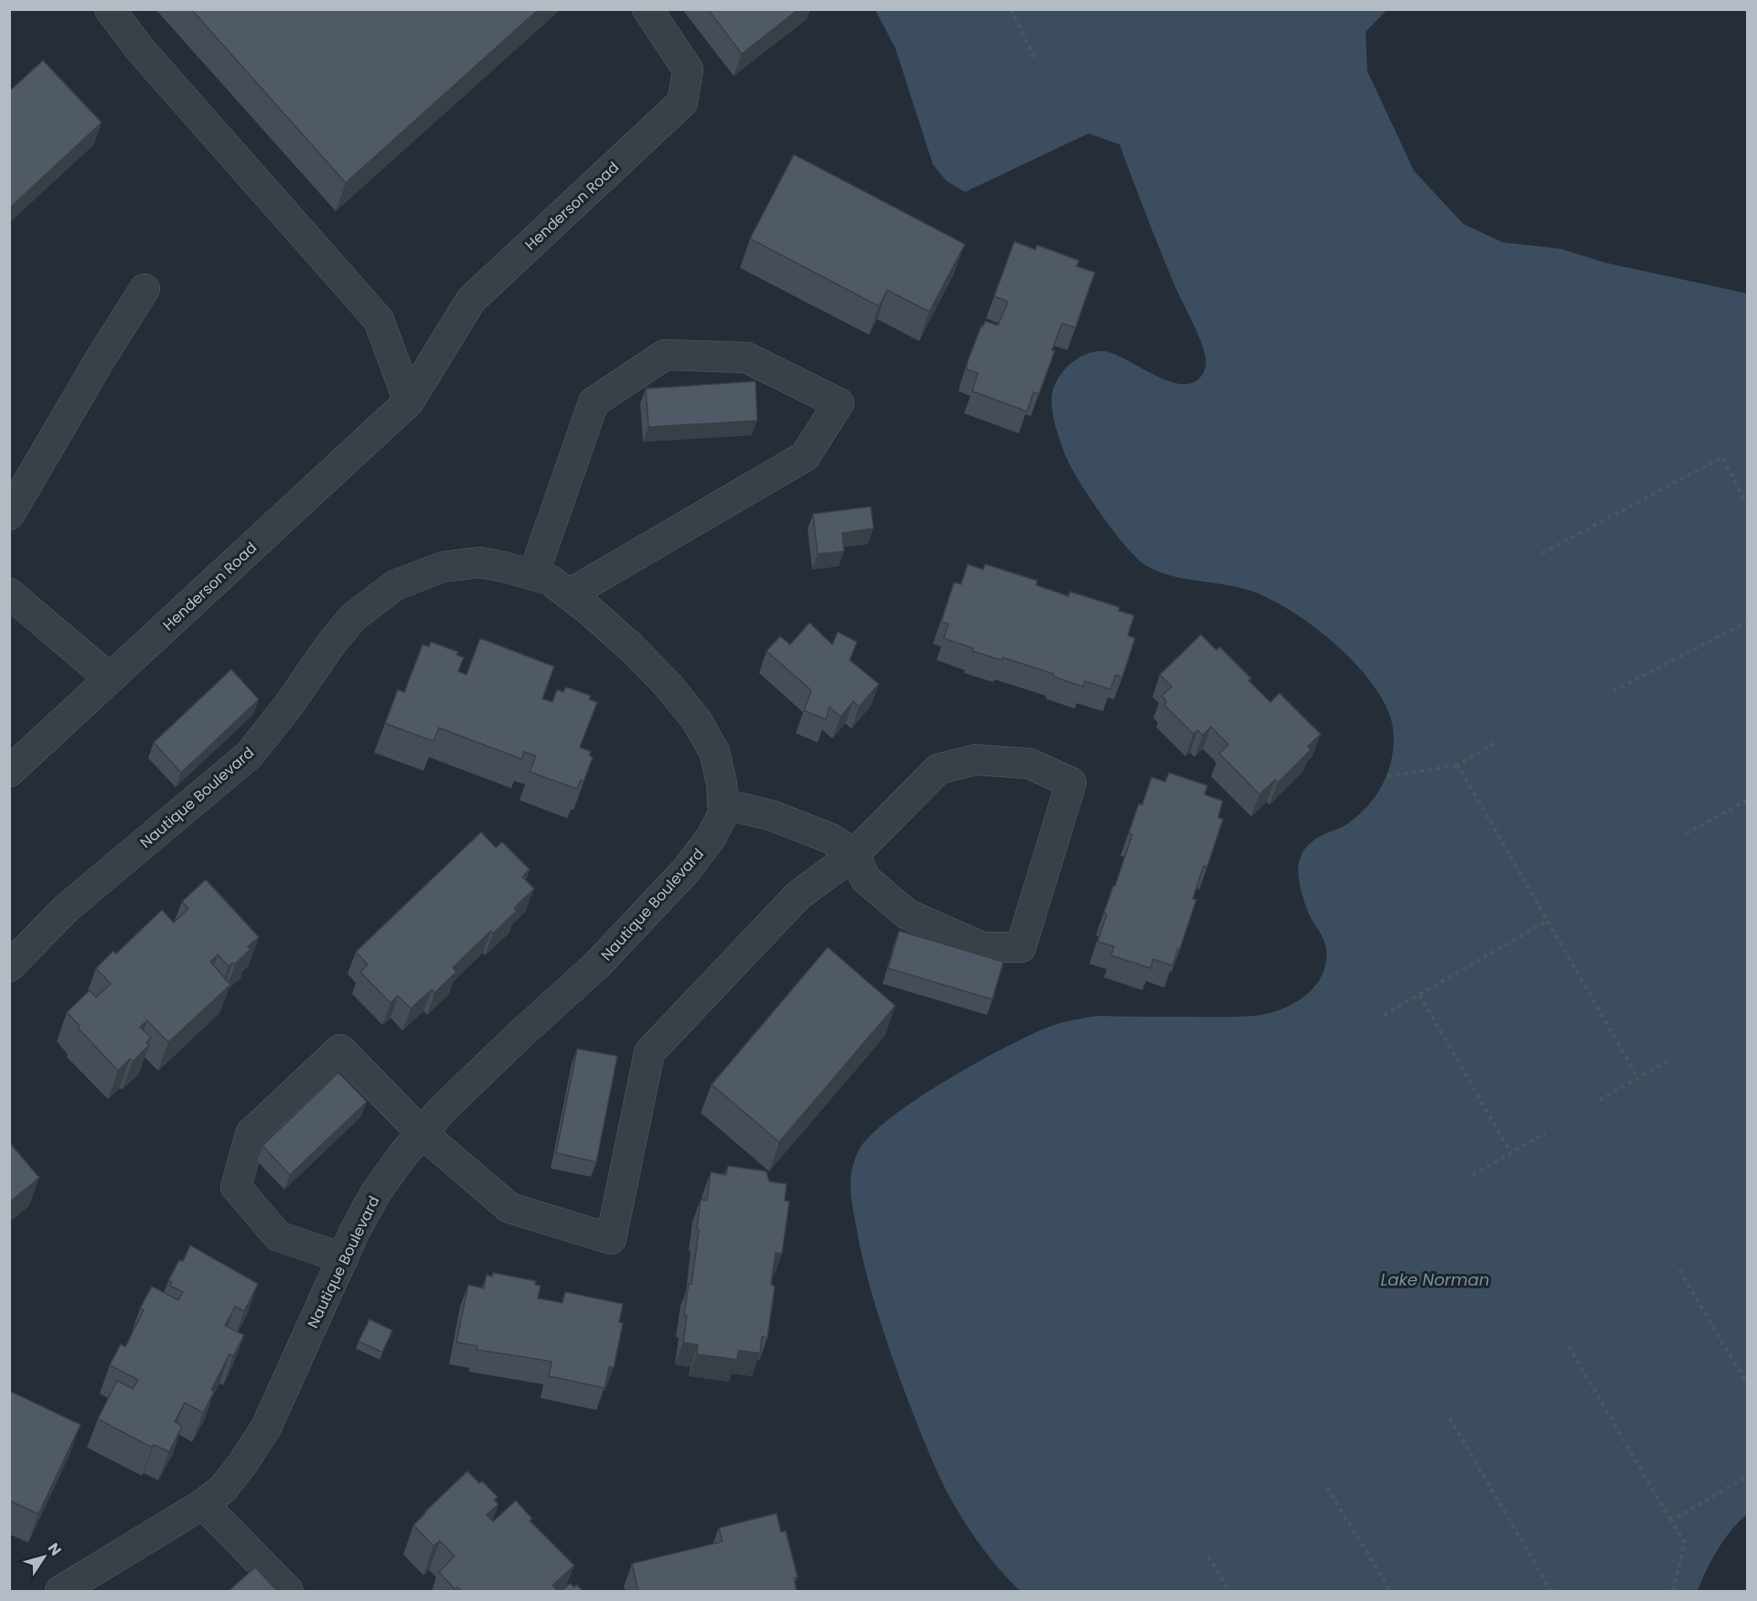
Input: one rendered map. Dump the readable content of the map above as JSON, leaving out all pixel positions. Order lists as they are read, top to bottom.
{
  "streets": {
    "street": ["Henderson Road", "Nautique Boulevard"]
  },
  "water": ["Lake Norman"],
  "north": "top right"
}
